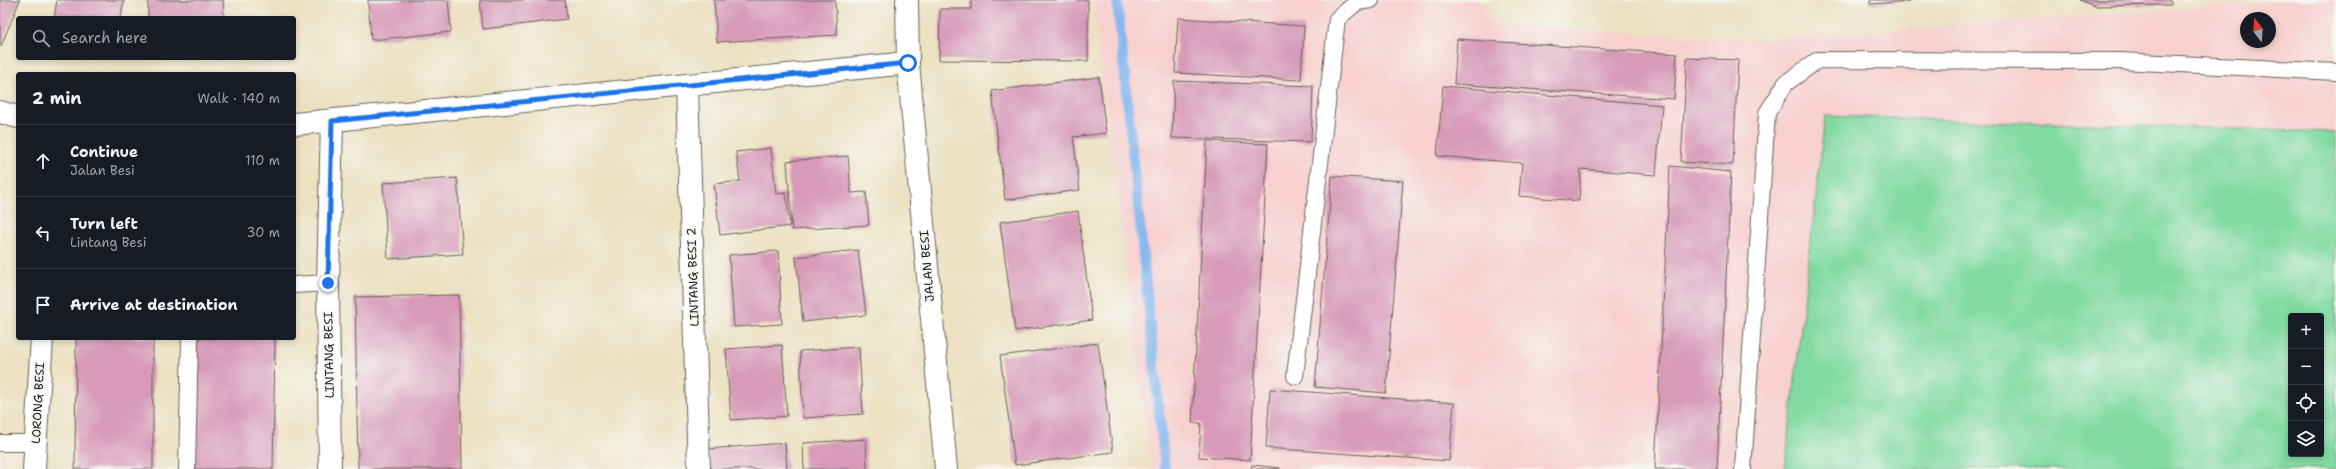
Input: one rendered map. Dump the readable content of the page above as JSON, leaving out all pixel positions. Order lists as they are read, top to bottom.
{
  "streets": {
    "street": [
      "JALAN BESI",
      "LINTANG BESI 2",
      "LINTANG BESI",
      "LORONG BESI"
    ]
  },
  "north": "top",
  "page": {
    "search": "Search here",
    "heading": ["2 min", "Walk · 140 m"],
    "list": [
      ["Continue", "Jalan Besi", "110 m"],
      ["Turn left", "Lintang Besi", "30 m"],
      "Arrive at destination"
    ],
    "map_buttons": ["+", "−"]
  }
}
